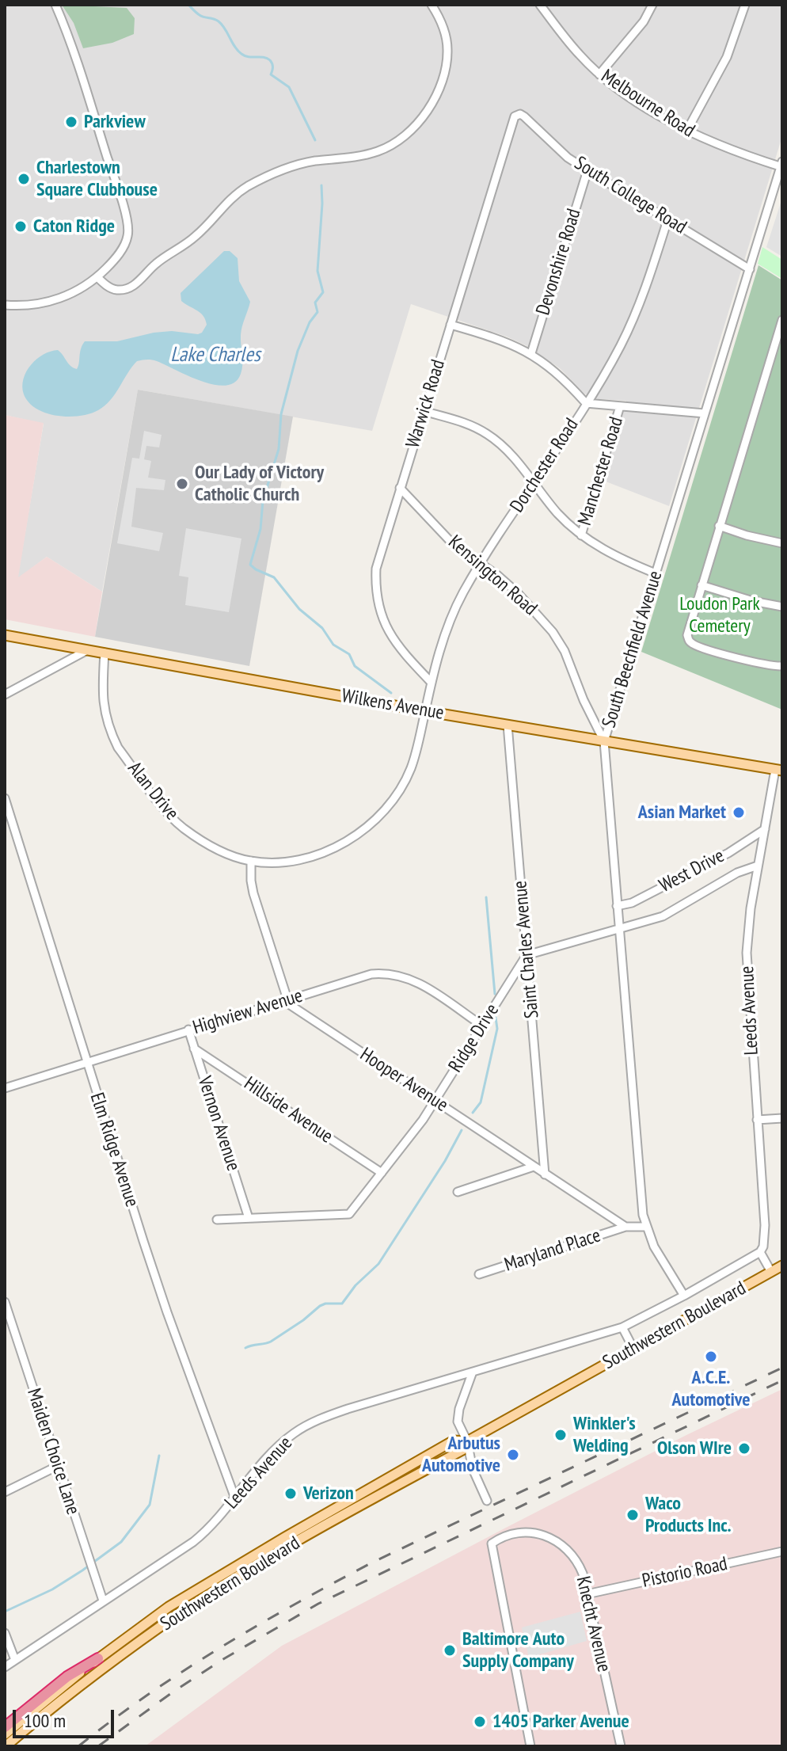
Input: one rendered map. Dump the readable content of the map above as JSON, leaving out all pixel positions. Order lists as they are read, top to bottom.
{
  "streets": {
    "main road": ["Wilkens Avenue", "Southwestern Boulevard"],
    "street": [
      "Melbourne Road",
      "South College Road",
      "Devonshire Road",
      "Warwick Road",
      "Dorchester Road",
      "Manchester Road",
      "Kensington Road",
      "South Beechfield Avenue",
      "Alan Drive",
      "West Drive",
      "Saint Charles Avenue",
      "Leeds Avenue",
      "Highview Avenue",
      "Ridge Drive",
      "Hooper Avenue",
      "Hillside Avenue",
      "Vernon Avenue",
      "Elm Ridge Avenue",
      "Maryland Place",
      "Maiden Choice Lane",
      "Pistorio Road",
      "Knecht Avenue"
    ]
  },
  "crossings": [
    ["Melbourne Road", "South Beechfield Avenue"],
    ["South College Road", "Devonshire Road"],
    ["South College Road", "Warwick Road"],
    ["South College Road", "Dorchester Road"],
    ["South College Road", "South Beechfield Avenue"],
    ["Warwick Road", "Dorchester Road"],
    ["Warwick Road", "Kensington Road"],
    ["Dorchester Road", "Kensington Road"],
    ["Dorchester Road", "Wilkens Avenue"],
    ["Dorchester Road", "Alan Drive"],
    ["Kensington Road", "South Beechfield Avenue"],
    ["Kensington Road", "Wilkens Avenue"],
    ["South Beechfield Avenue", "Wilkens Avenue"],
    ["South Beechfield Avenue", "West Drive"],
    ["South Beechfield Avenue", "Leeds Avenue"],
    ["Wilkens Avenue", "Alan Drive"],
    ["Wilkens Avenue", "Saint Charles Avenue"],
    ["Wilkens Avenue", "Leeds Avenue"],
    ["West Drive", "Leeds Avenue"],
    ["Saint Charles Avenue", "Ridge Drive"],
    ["Saint Charles Avenue", "Hooper Avenue"],
    ["Leeds Avenue", "Elm Ridge Avenue"],
    ["Leeds Avenue", "Maiden Choice Lane"],
    ["Highview Avenue", "Ridge Drive"],
    ["Highview Avenue", "Hooper Avenue"],
    ["Highview Avenue", "Vernon Avenue"],
    ["Highview Avenue", "Elm Ridge Avenue"],
    ["Ridge Drive", "Hooper Avenue"],
    ["Ridge Drive", "Hillside Avenue"],
    ["Ridge Drive", "Vernon Avenue"],
    ["Hooper Avenue", "Maryland Place"],
    ["Hillside Avenue", "Vernon Avenue"],
    ["Pistorio Road", "Knecht Avenue"]
  ],
  "water": ["Lake Charles"],
  "parks": ["Loudon Park Cemetery"],
  "places": [
    "Parkview",
    "Charlestown Square Clubhouse",
    "Caton Ridge",
    "Our Lady of Victory Catholic Church",
    "Asian Market",
    "A.C.E. Automotive",
    "Winkler's Welding",
    "Olson WIre",
    "Arbutus Automotive",
    "Verizon",
    "Waco Products Inc.",
    "Baltimore Auto Supply Company",
    "1405 Parker Avenue"
  ],
  "scale_bar": "100 m"
}
